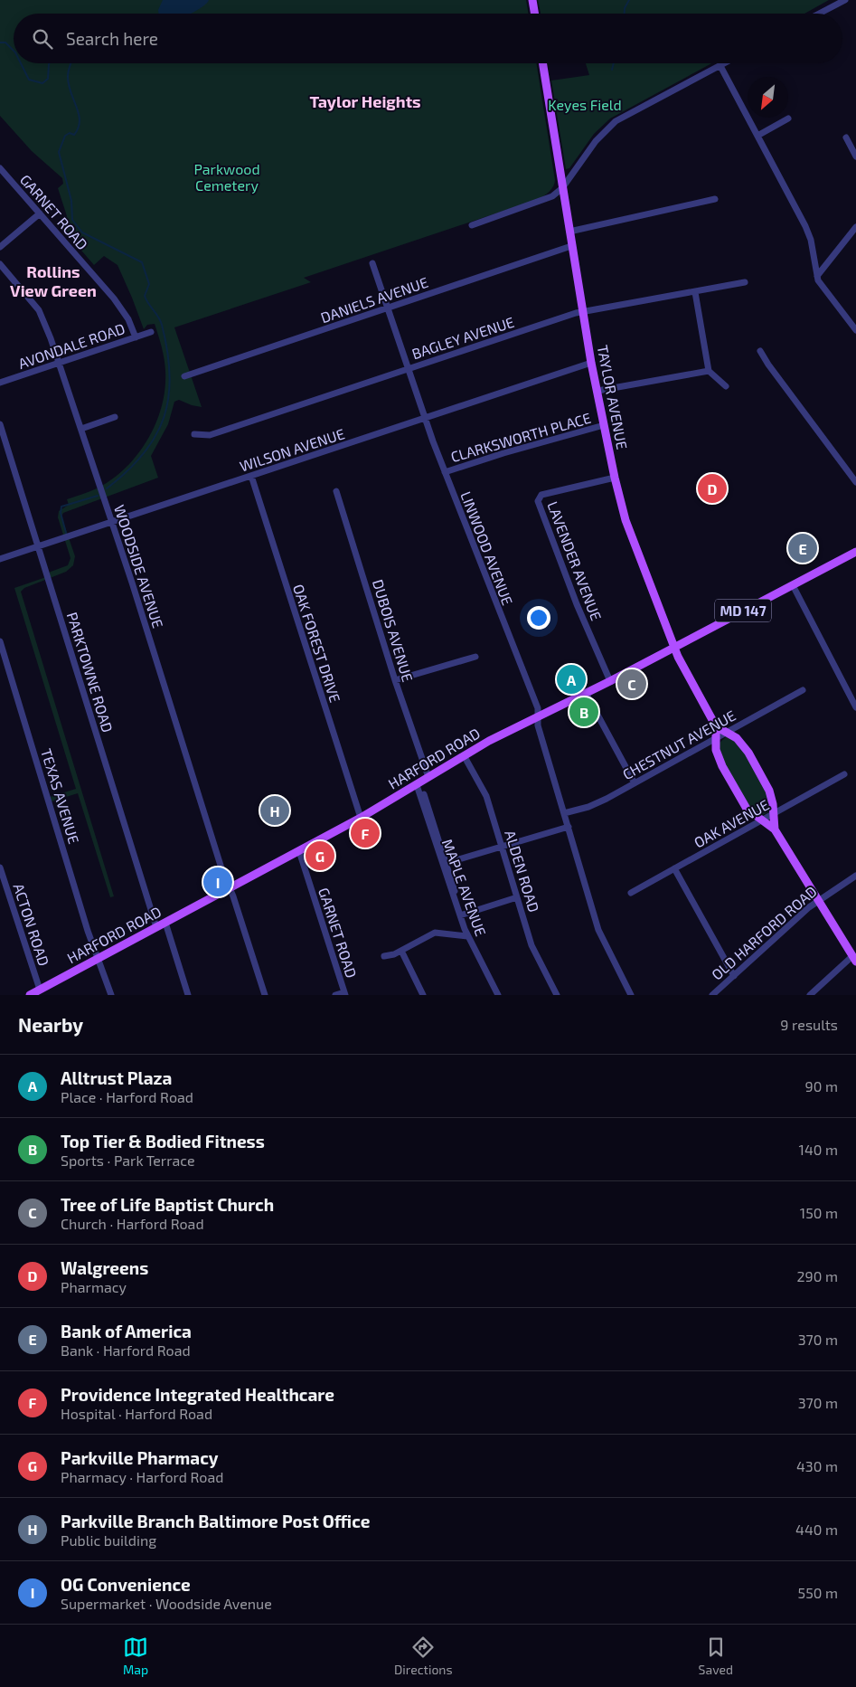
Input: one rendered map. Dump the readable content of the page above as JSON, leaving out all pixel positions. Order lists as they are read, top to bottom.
{
  "streets": {
    "main road": ["TAYLOR AVENUE", "MD 147", "HARFORD ROAD"],
    "street": [
      "GARNET ROAD",
      "DANIELS AVENUE",
      "BAGLEY AVENUE",
      "AVONDALE ROAD",
      "CLARKSWORTH PLACE",
      "WILSON AVENUE",
      "LINWOOD AVENUE",
      "LAVENDER AVENUE",
      "WOODSIDE AVENUE",
      "DUBOIS AVENUE",
      "OAK FOREST DRIVE",
      "PARKTOWNE ROAD",
      "CHESTNUT AVENUE",
      "TEXAS AVENUE",
      "OAK AVENUE",
      "ALDEN ROAD",
      "MAPLE AVENUE",
      "ACTON ROAD",
      "OLD HARFORD ROAD"
    ]
  },
  "crossings": [
    ["GARNET ROAD", "AVONDALE ROAD"],
    ["GARNET ROAD", "HARFORD ROAD"],
    ["DANIELS AVENUE", "TAYLOR AVENUE"],
    ["DANIELS AVENUE", "LINWOOD AVENUE"],
    ["BAGLEY AVENUE", "TAYLOR AVENUE"],
    ["BAGLEY AVENUE", "LINWOOD AVENUE"],
    ["AVONDALE ROAD", "WOODSIDE AVENUE"],
    ["TAYLOR AVENUE", "CLARKSWORTH PLACE"],
    ["TAYLOR AVENUE", "WILSON AVENUE"],
    ["TAYLOR AVENUE", "LAVENDER AVENUE"],
    ["TAYLOR AVENUE", "CHESTNUT AVENUE"],
    ["TAYLOR AVENUE", "HARFORD ROAD"],
    ["TAYLOR AVENUE", "OAK AVENUE"],
    ["TAYLOR AVENUE", "OLD HARFORD ROAD"],
    ["CLARKSWORTH PLACE", "LINWOOD AVENUE"],
    ["WILSON AVENUE", "LINWOOD AVENUE"],
    ["WILSON AVENUE", "WOODSIDE AVENUE"],
    ["WILSON AVENUE", "OAK FOREST DRIVE"],
    ["WILSON AVENUE", "PARKTOWNE ROAD"],
    ["LINWOOD AVENUE", "CHESTNUT AVENUE"],
    ["LINWOOD AVENUE", "HARFORD ROAD"],
    ["LAVENDER AVENUE", "HARFORD ROAD"],
    ["WOODSIDE AVENUE", "HARFORD ROAD"],
    ["DUBOIS AVENUE", "HARFORD ROAD"],
    ["OAK FOREST DRIVE", "HARFORD ROAD"],
    ["PARKTOWNE ROAD", "HARFORD ROAD"],
    ["HARFORD ROAD", "TEXAS AVENUE"],
    ["HARFORD ROAD", "ALDEN ROAD"],
    ["HARFORD ROAD", "MAPLE AVENUE"],
    ["HARFORD ROAD", "ACTON ROAD"]
  ],
  "districts": ["Taylor Heights", "Rollins View Green"],
  "parks": ["Keyes Field", "Parkwood Cemetery"],
  "north": "bottom left",
  "page": {
    "search": "Search here",
    "pins": [
      "D",
      "E",
      "A",
      "C",
      "B",
      "H",
      "F",
      "G",
      "I"
    ],
    "heading": ["Nearby", "9 results"],
    "list": [
      {
        "mark": "A",
        "name": "Alltrust Plaza",
        "note": "Place · Harford Road",
        "value": "90 m"
      },
      {
        "mark": "B",
        "name": "Top Tier & Bodied Fitness",
        "note": "Sports · Park Terrace",
        "value": "140 m"
      },
      {
        "mark": "C",
        "name": "Tree of Life Baptist Church",
        "note": "Church · Harford Road",
        "value": "150 m"
      },
      {
        "mark": "D",
        "name": "Walgreens",
        "note": "Pharmacy",
        "value": "290 m"
      },
      {
        "mark": "E",
        "name": "Bank of America",
        "note": "Bank · Harford Road",
        "value": "370 m"
      },
      {
        "mark": "F",
        "name": "Providence Integrated Healthcare",
        "note": "Hospital · Harford Road",
        "value": "370 m"
      },
      {
        "mark": "G",
        "name": "Parkville Pharmacy",
        "note": "Pharmacy · Harford Road",
        "value": "430 m"
      },
      {
        "mark": "H",
        "name": "Parkville Branch Baltimore Post Office",
        "note": "Public building",
        "value": "440 m"
      },
      {
        "mark": "I",
        "name": "OG Convenience",
        "note": "Supermarket · Woodside Avenue",
        "value": "550 m"
      }
    ],
    "nav": ["Map", "Directions", "Saved"]
  }
}
